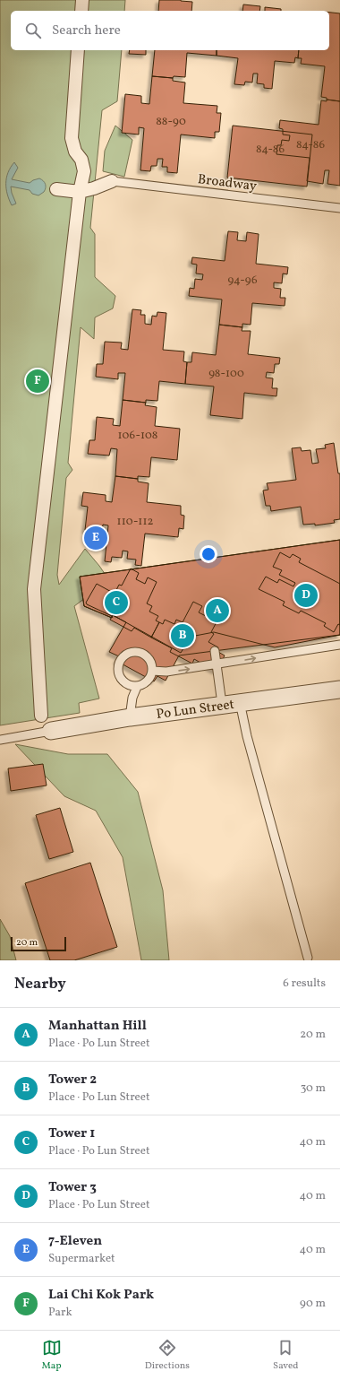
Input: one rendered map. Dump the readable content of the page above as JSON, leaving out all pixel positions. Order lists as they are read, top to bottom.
{
  "streets": {
    "street": ["Po Lun Street"],
    "lane": ["Broadway"]
  },
  "house_numbers": [
    "88-90",
    "84-86",
    "84-86",
    "94-96",
    "98-100",
    "106-108",
    "110-112"
  ],
  "scale_bar": "20 m",
  "page": {
    "search": "Search here",
    "pins": [
      "F",
      "E",
      "D",
      "C",
      "A",
      "B"
    ],
    "scale": "20 m",
    "heading": ["Nearby", "6 results"],
    "list": [
      {
        "mark": "A",
        "name": "Manhattan Hill",
        "note": "Place · Po Lun Street",
        "value": "20 m"
      },
      {
        "mark": "B",
        "name": "Tower 2",
        "note": "Place · Po Lun Street",
        "value": "30 m"
      },
      {
        "mark": "C",
        "name": "Tower 1",
        "note": "Place · Po Lun Street",
        "value": "40 m"
      },
      {
        "mark": "D",
        "name": "Tower 3",
        "note": "Place · Po Lun Street",
        "value": "40 m"
      },
      {
        "mark": "E",
        "name": "7-Eleven",
        "note": "Supermarket",
        "value": "40 m"
      },
      {
        "mark": "F",
        "name": "Lai Chi Kok Park",
        "note": "Park",
        "value": "90 m"
      }
    ],
    "nav": ["Map", "Directions", "Saved"]
  }
}
